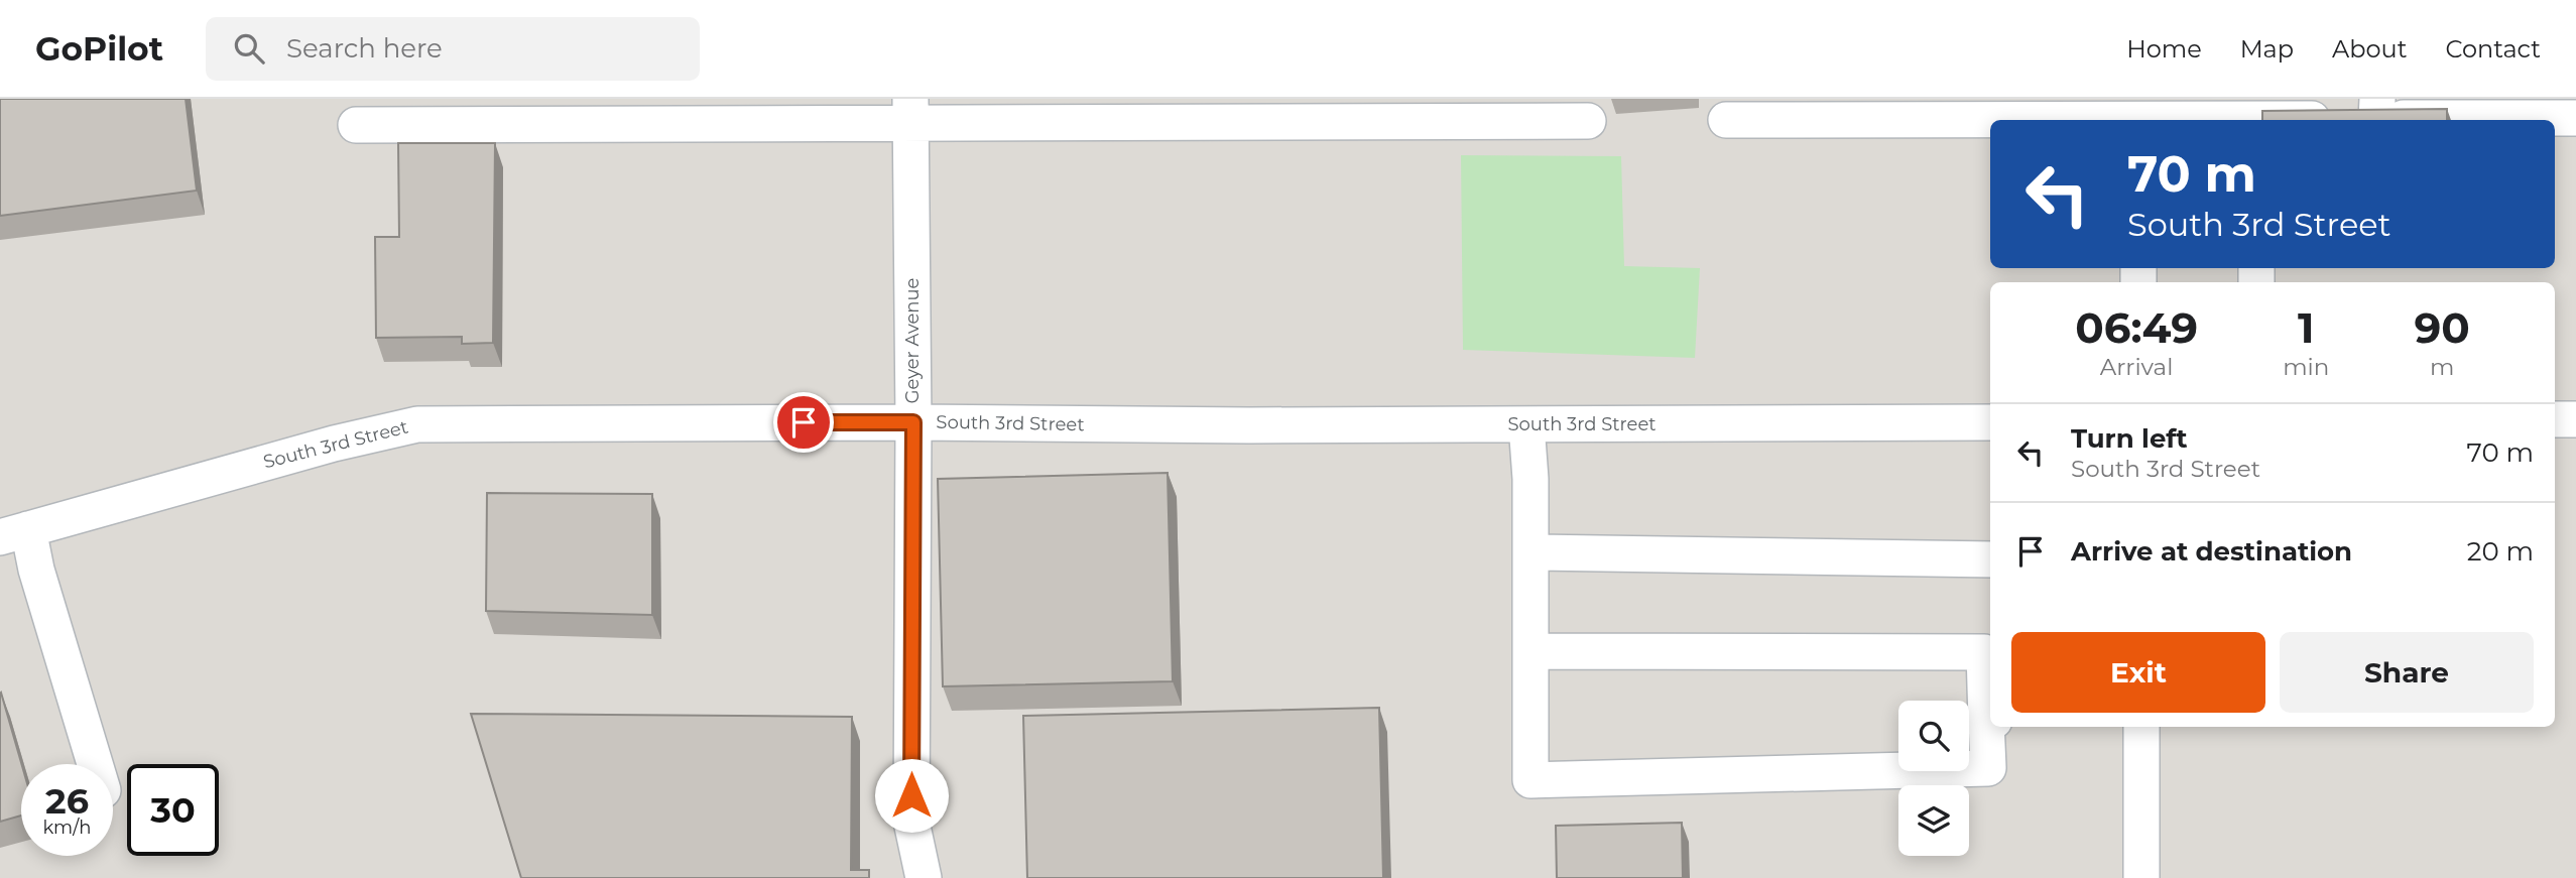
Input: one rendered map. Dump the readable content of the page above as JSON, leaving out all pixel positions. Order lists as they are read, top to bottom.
{
  "streets": {
    "street": ["Geyer Avenue", "South 3rd Street"]
  },
  "crossings": [
    ["Geyer Avenue", "South 3rd Street"]
  ],
  "page": {
    "header": "GoPilot",
    "search": "Search here",
    "nav": [
      "Home",
      "Map",
      "About",
      "Contact"
    ],
    "turn": ["70 m", "South 3rd Street"],
    "eta": [
      "06:49",
      "Arrival",
      "1",
      "min",
      "90",
      "m"
    ],
    "list": [
      {
        "name": "Turn left",
        "note": "South 3rd Street",
        "value": "70 m"
      },
      {
        "name": "Arrive at destination",
        "value": "20 m"
      }
    ],
    "buttons": ["Exit", "Share"],
    "speed": "26 km/h",
    "limit": "30"
  }
}
